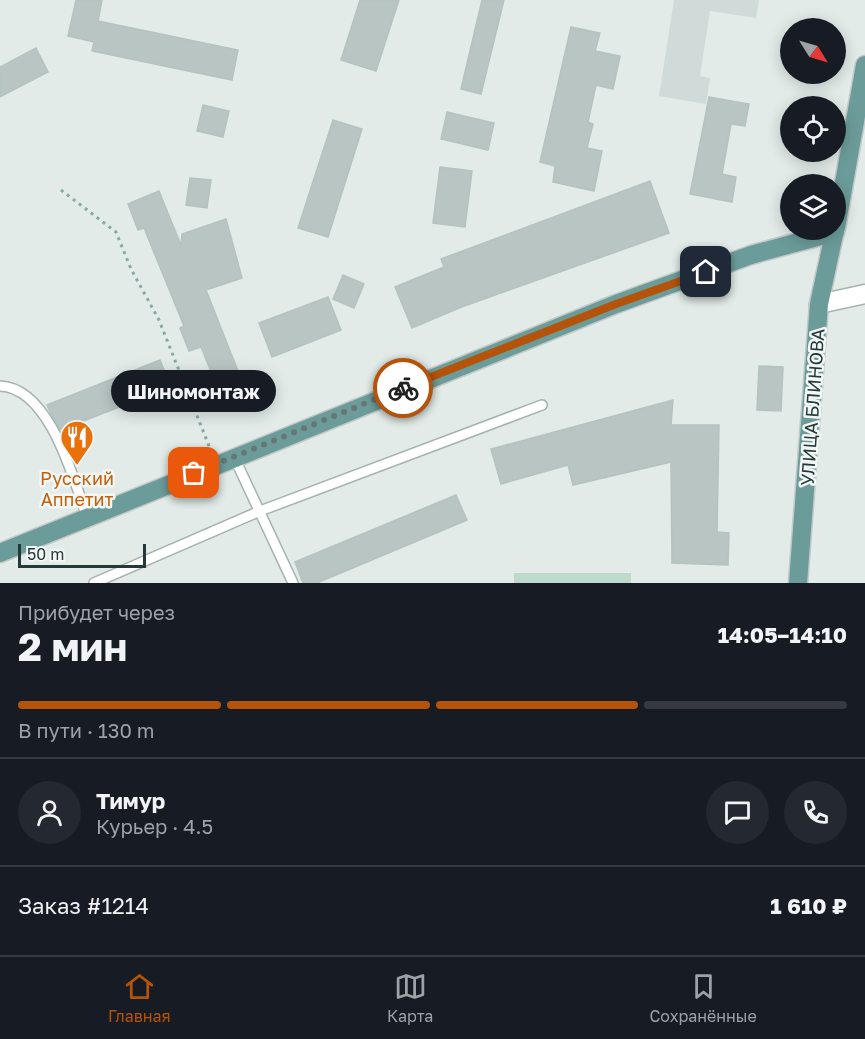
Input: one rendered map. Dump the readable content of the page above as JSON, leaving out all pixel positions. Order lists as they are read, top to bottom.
{
  "streets": {
    "main road": ["УЛИЦА БЛИНОВА"]
  },
  "places": {
    "restaurant": ["Русский Аппетит"],
    "other": ["Шиномонтаж"]
  },
  "scale_bar": "50 m",
  "north": "bottom right",
  "page": {
    "bubble": "Шиномонтаж",
    "scale": "50 m",
    "heading": ["2 мин", "Прибудет через", "14:05–14:10"],
    "panel": [
      "Тимур",
      "Курьер · 4.5",
      "Заказ #1214",
      "1 610 ₽"
    ],
    "bar": "В пути · 130 m",
    "tabs": ["Главная", "Карта", "Сохранённые"]
  }
}
